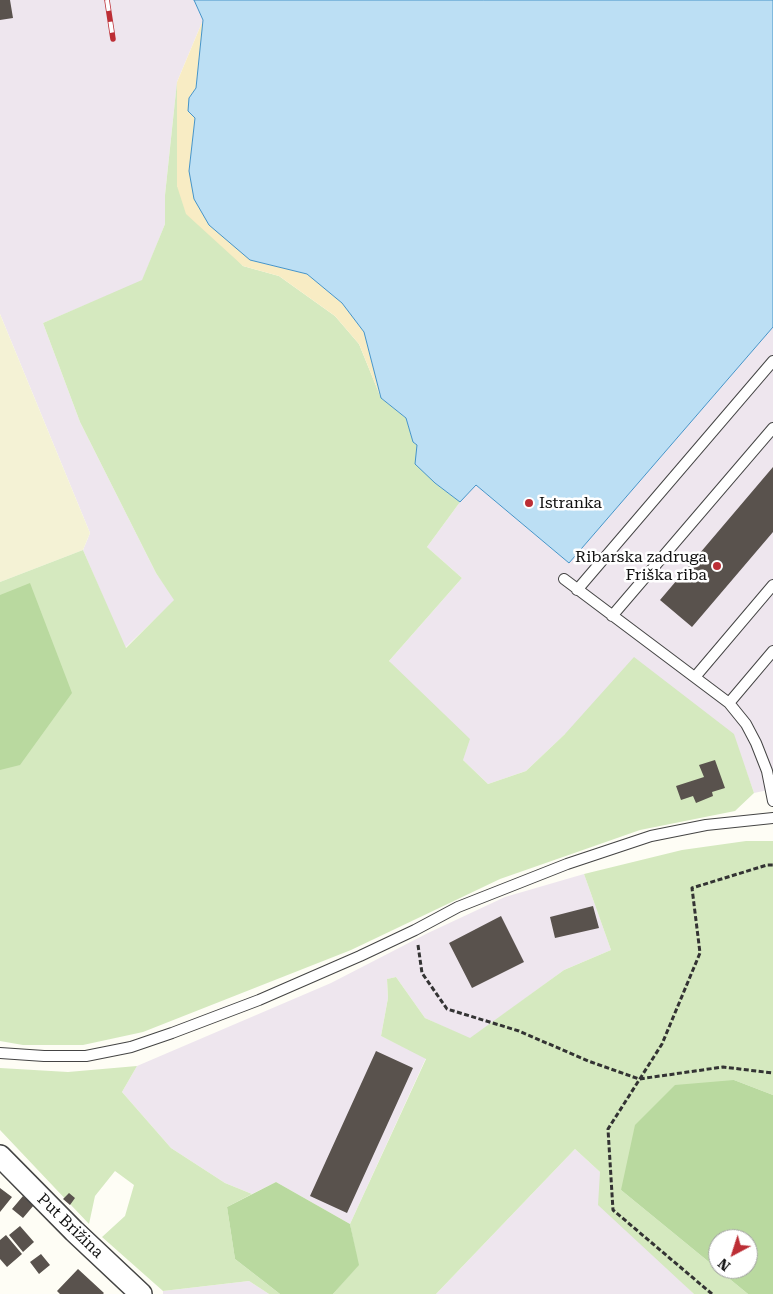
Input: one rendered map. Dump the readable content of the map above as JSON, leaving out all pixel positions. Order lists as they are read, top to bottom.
{
  "streets": {
    "street": ["Put Brižina"]
  },
  "places": ["Istranka", "Ribarska zadruga Friška riba"],
  "north": "bottom left"
}
